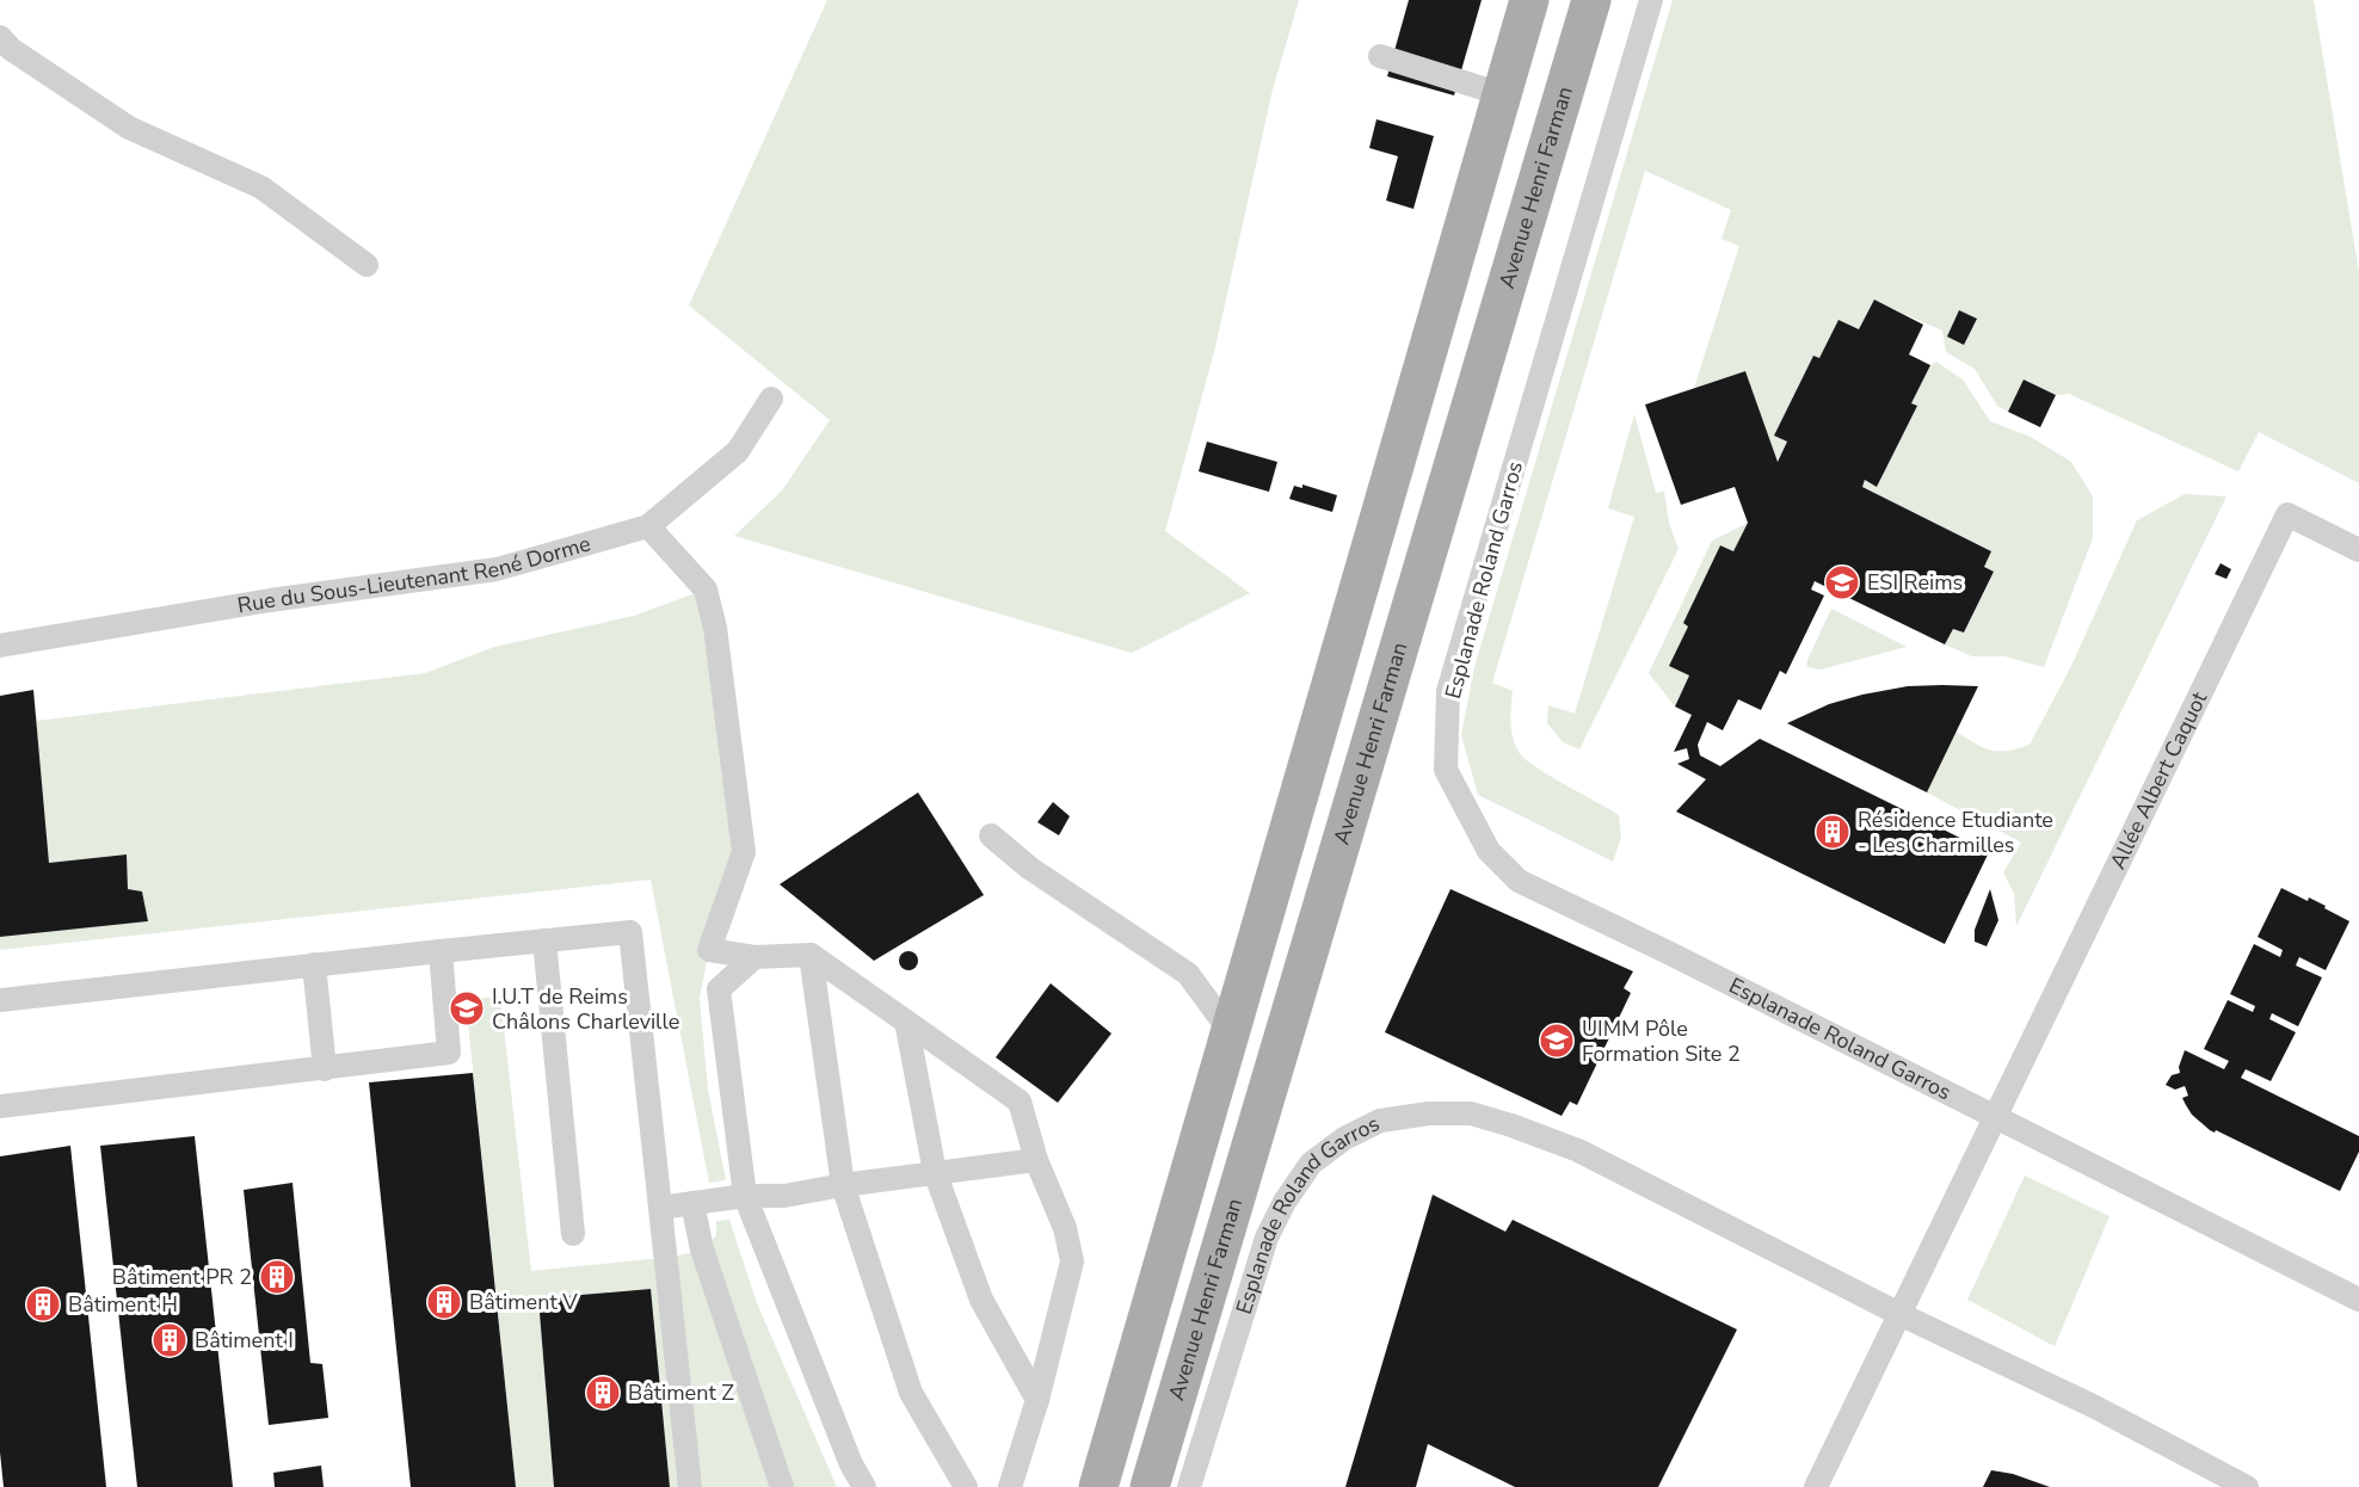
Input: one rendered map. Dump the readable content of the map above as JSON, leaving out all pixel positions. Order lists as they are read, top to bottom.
{
  "streets": {
    "main road": ["Avenue Henri Farman"],
    "lane": ["Rue du Sous-Lieutenant René Dorme", "Esplanade Roland Garros", "Allée Albert Caquot"]
  },
  "crossings": [
    ["Esplanade Roland Garros", "Allée Albert Caquot"]
  ],
  "places": {
    "school or university": ["ESI Reims", "I.U.T de Reims Châlons Charleville", "UIMM Pôle Formation Site 2"],
    "building": [
      "Résidence Etudiante - Les Charmilles",
      "Bâtiment PR 2",
      "Bâtiment V",
      "Bâtiment H",
      "Bâtiment I",
      "Bâtiment Z"
    ]
  }
}
